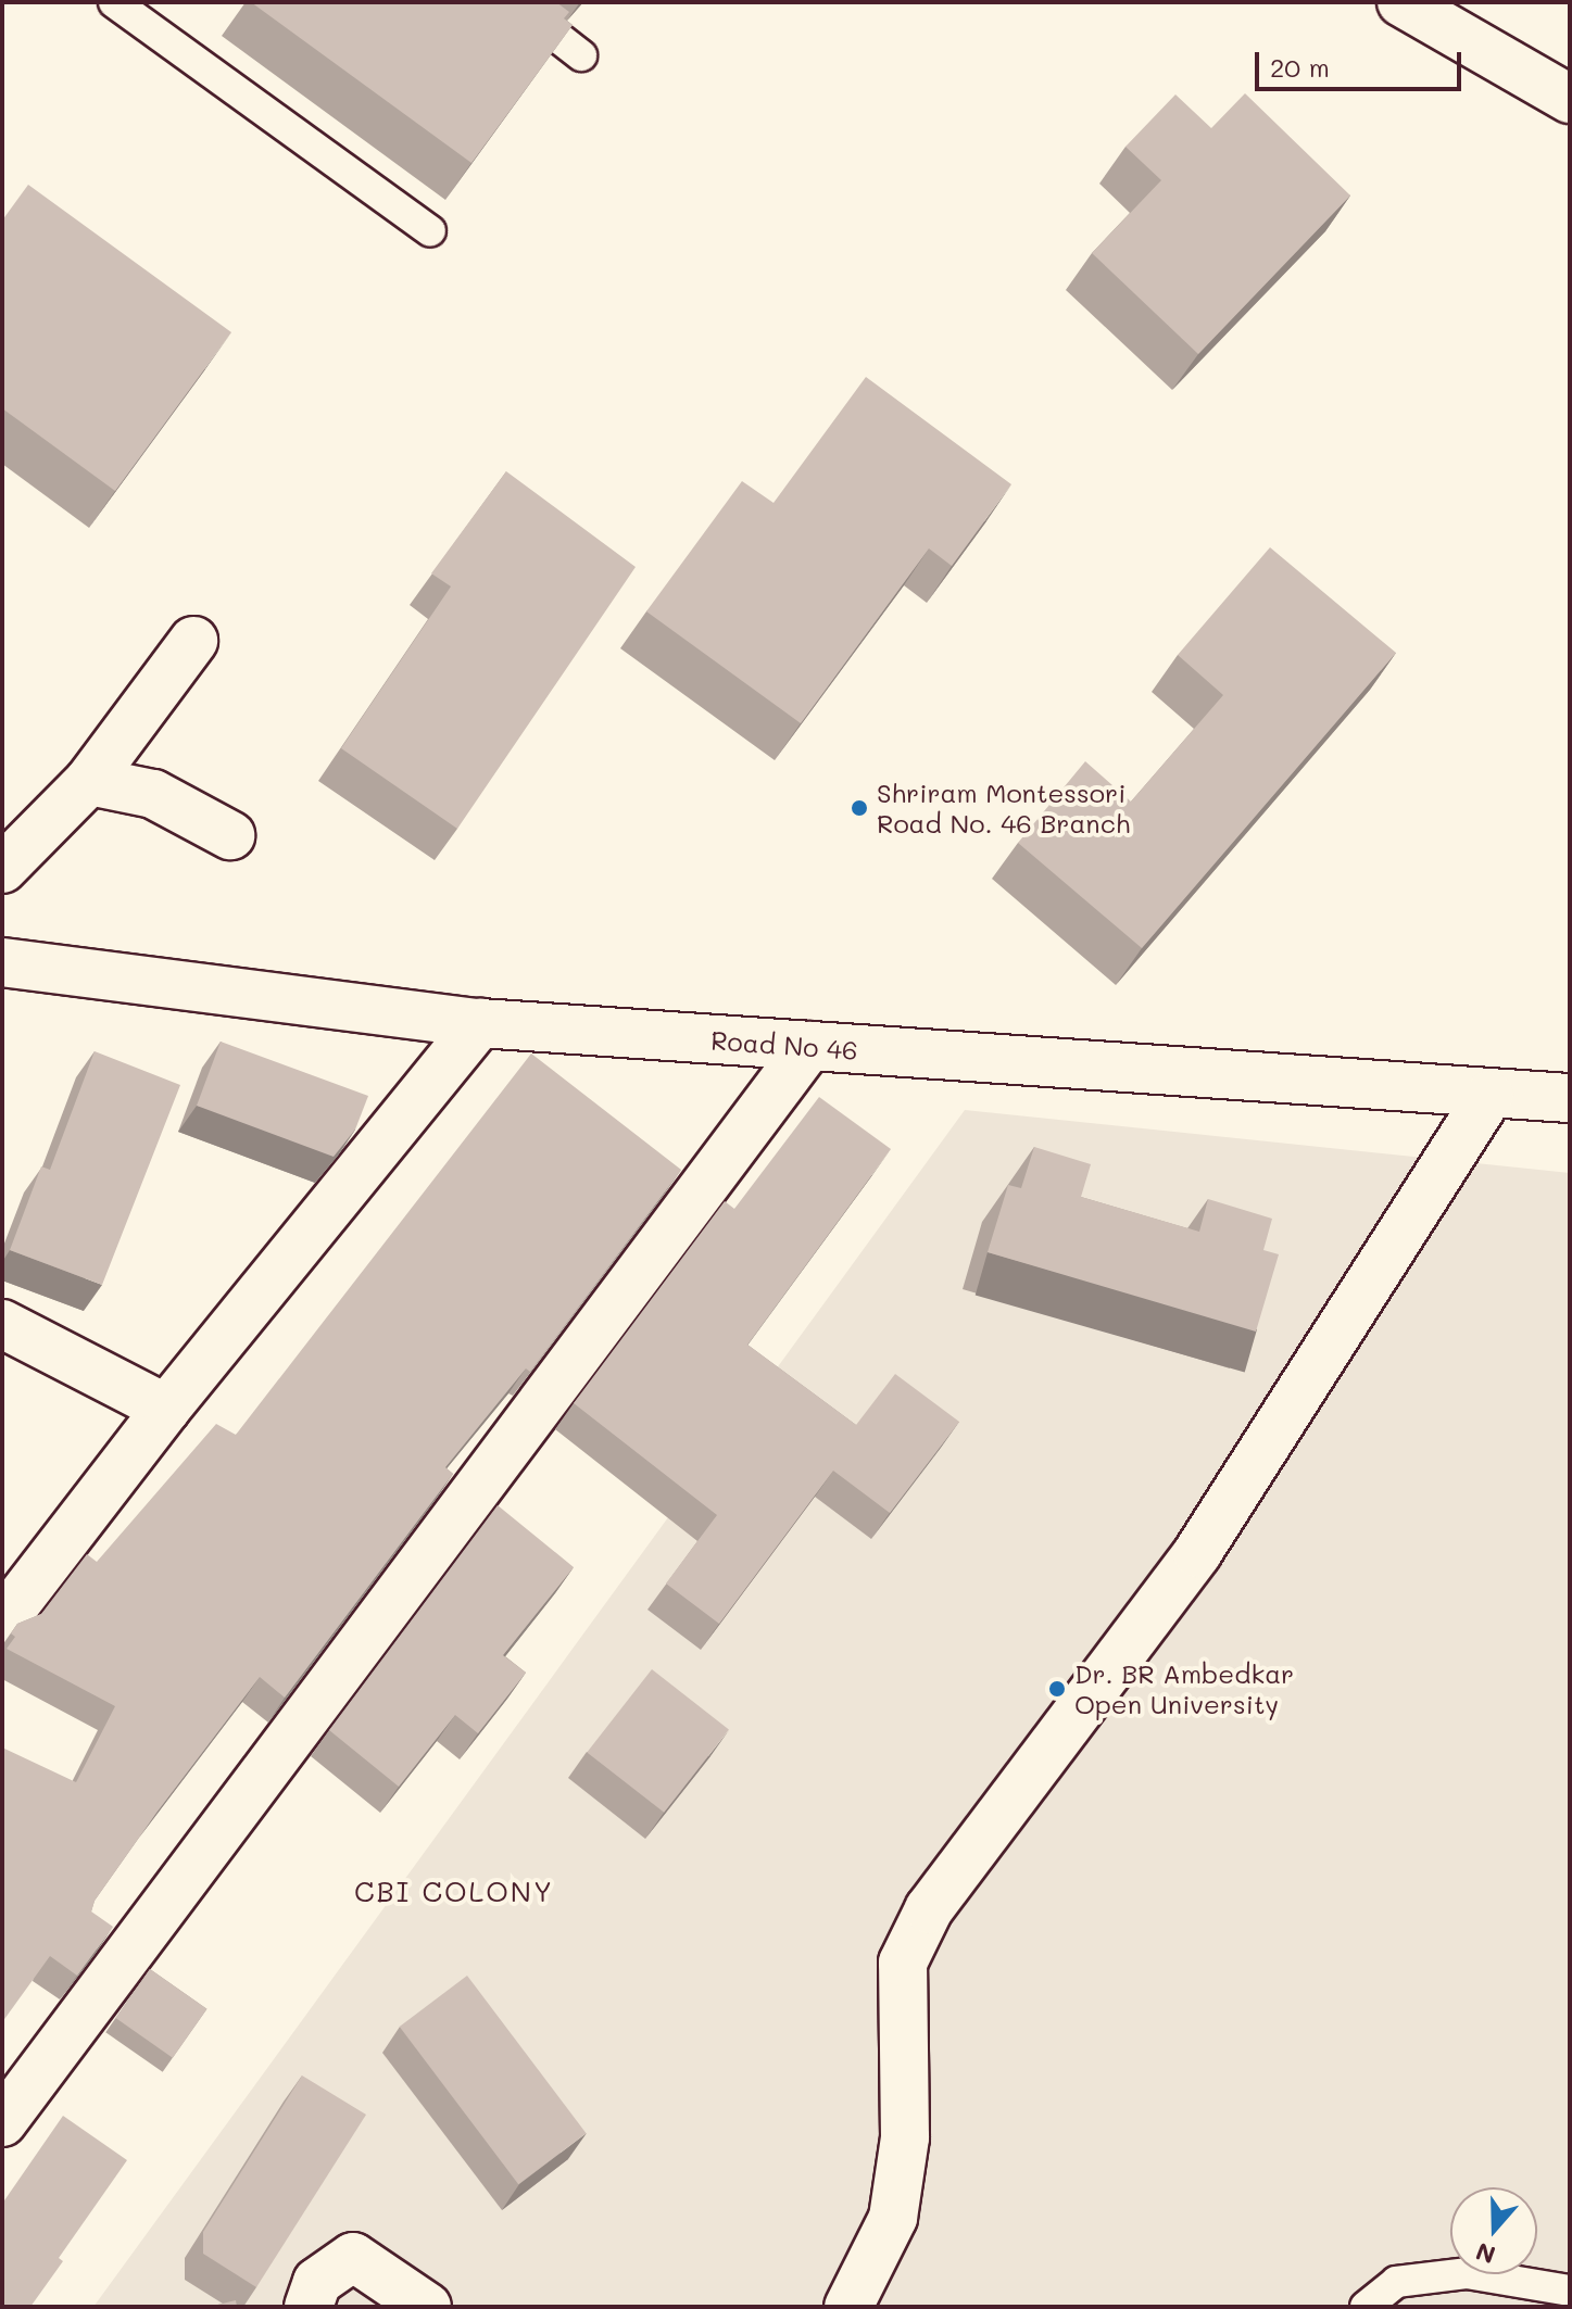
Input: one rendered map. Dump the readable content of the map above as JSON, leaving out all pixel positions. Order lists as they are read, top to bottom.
{
  "streets": {
    "street": ["Road No 46"]
  },
  "districts": ["CBI COLONY"],
  "places": ["Shriram Montessori Road No. 46 Branch", "Dr. BR Ambedkar Open University"],
  "scale_bar": "20 m",
  "north": "bottom"
}
